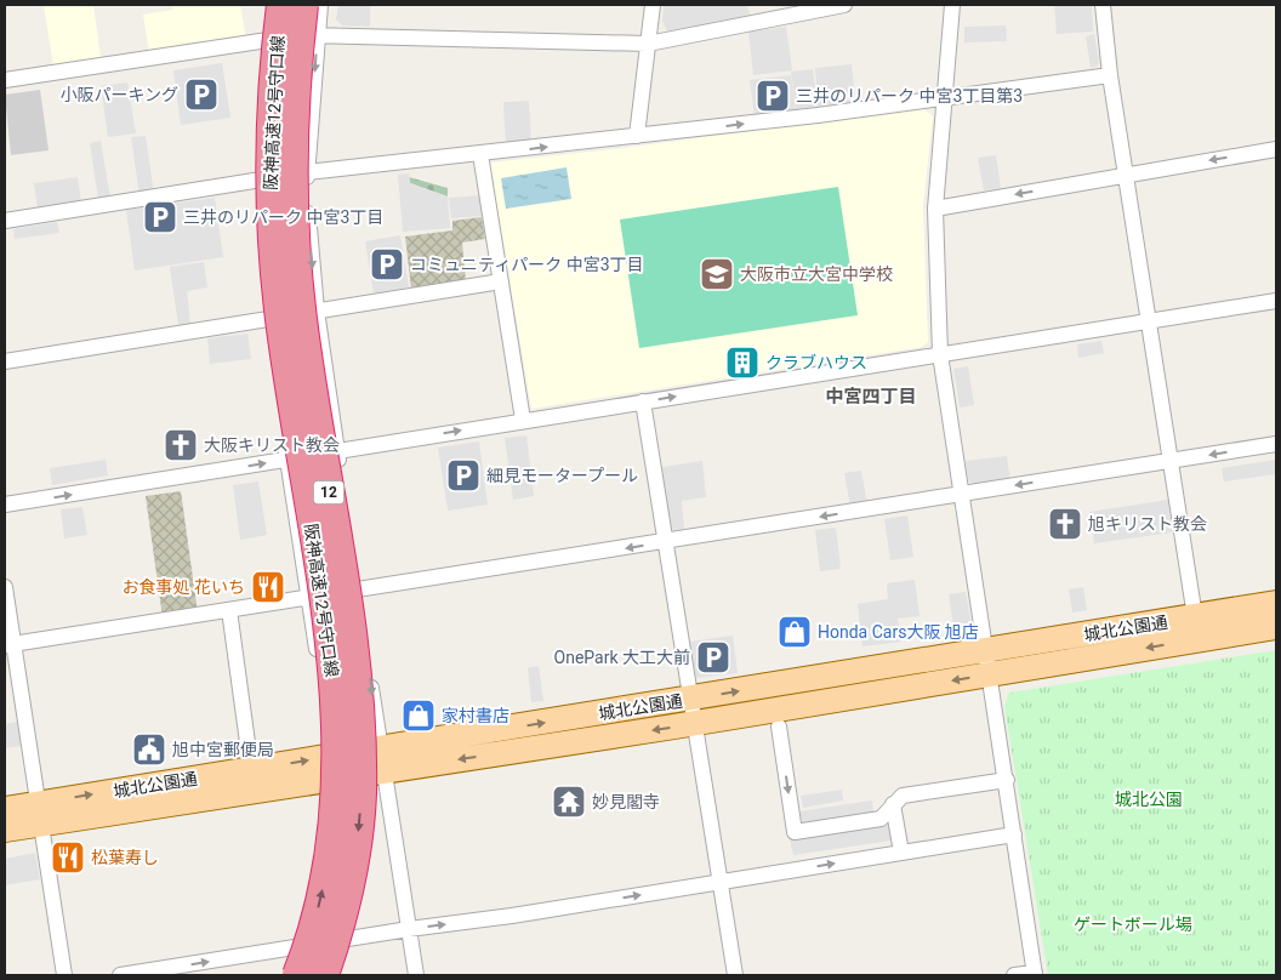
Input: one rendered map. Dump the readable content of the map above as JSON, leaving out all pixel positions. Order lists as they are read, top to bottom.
{
  "streets": {
    "highway": ["阪神高速12号守口線", "12"],
    "main road": ["城北公園通"]
  },
  "districts": ["中宮四丁目"],
  "parks": ["城北公園", "ゲートボール場"],
  "places": {
    "parking": [
      "小阪パーキング",
      "三井のリパーク 中宮3丁目第3",
      "三井のリパーク 中宮3丁目",
      "コミュニティパーク 中宮3丁目",
      "細見モータープール",
      "OnePark 大工大前"
    ],
    "school or university": ["大阪市立大宮中学校"],
    "building": ["クラブハウス"],
    "church": ["大阪キリスト教会", "旭キリスト教会"],
    "restaurant": ["お食事処 花いち", "松葉寿し"],
    "shop": ["Honda Cars大阪 旭店", "家村書店"],
    "public building": ["旭中宮郵便局"],
    "temple": ["妙見閣寺"]
  }
}
